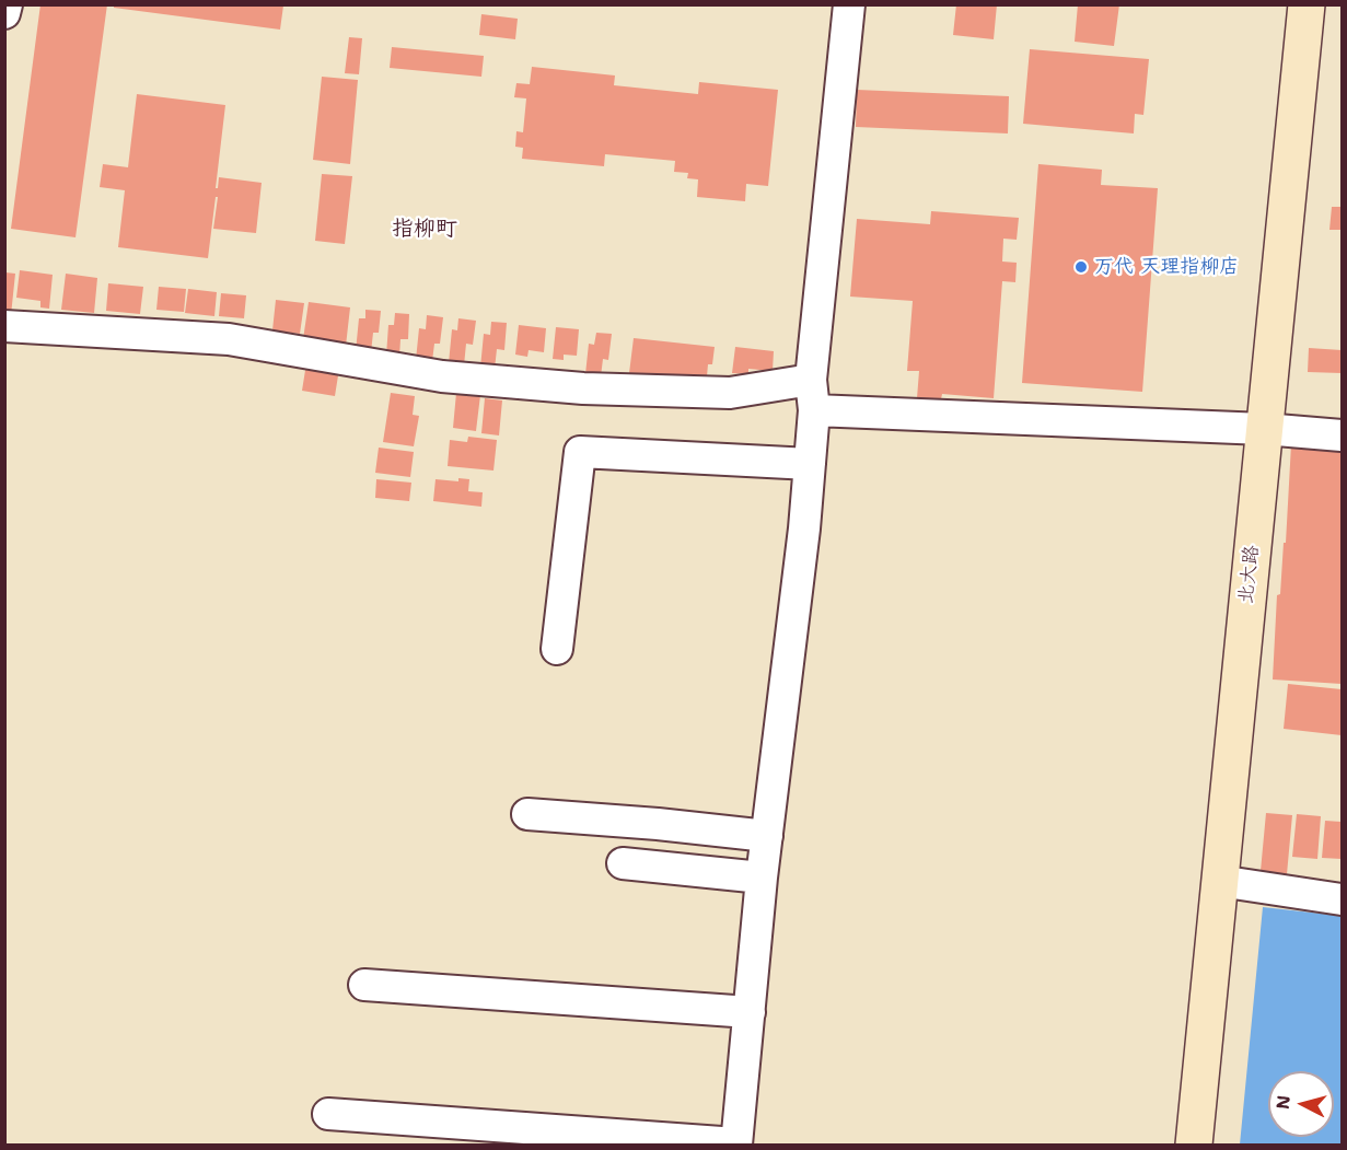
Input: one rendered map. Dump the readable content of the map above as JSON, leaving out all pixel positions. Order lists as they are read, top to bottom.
{
  "streets": {
    "street": ["北大路"]
  },
  "districts": ["指柳町"],
  "places": ["万代 天理指柳店"],
  "north": "left"
}
